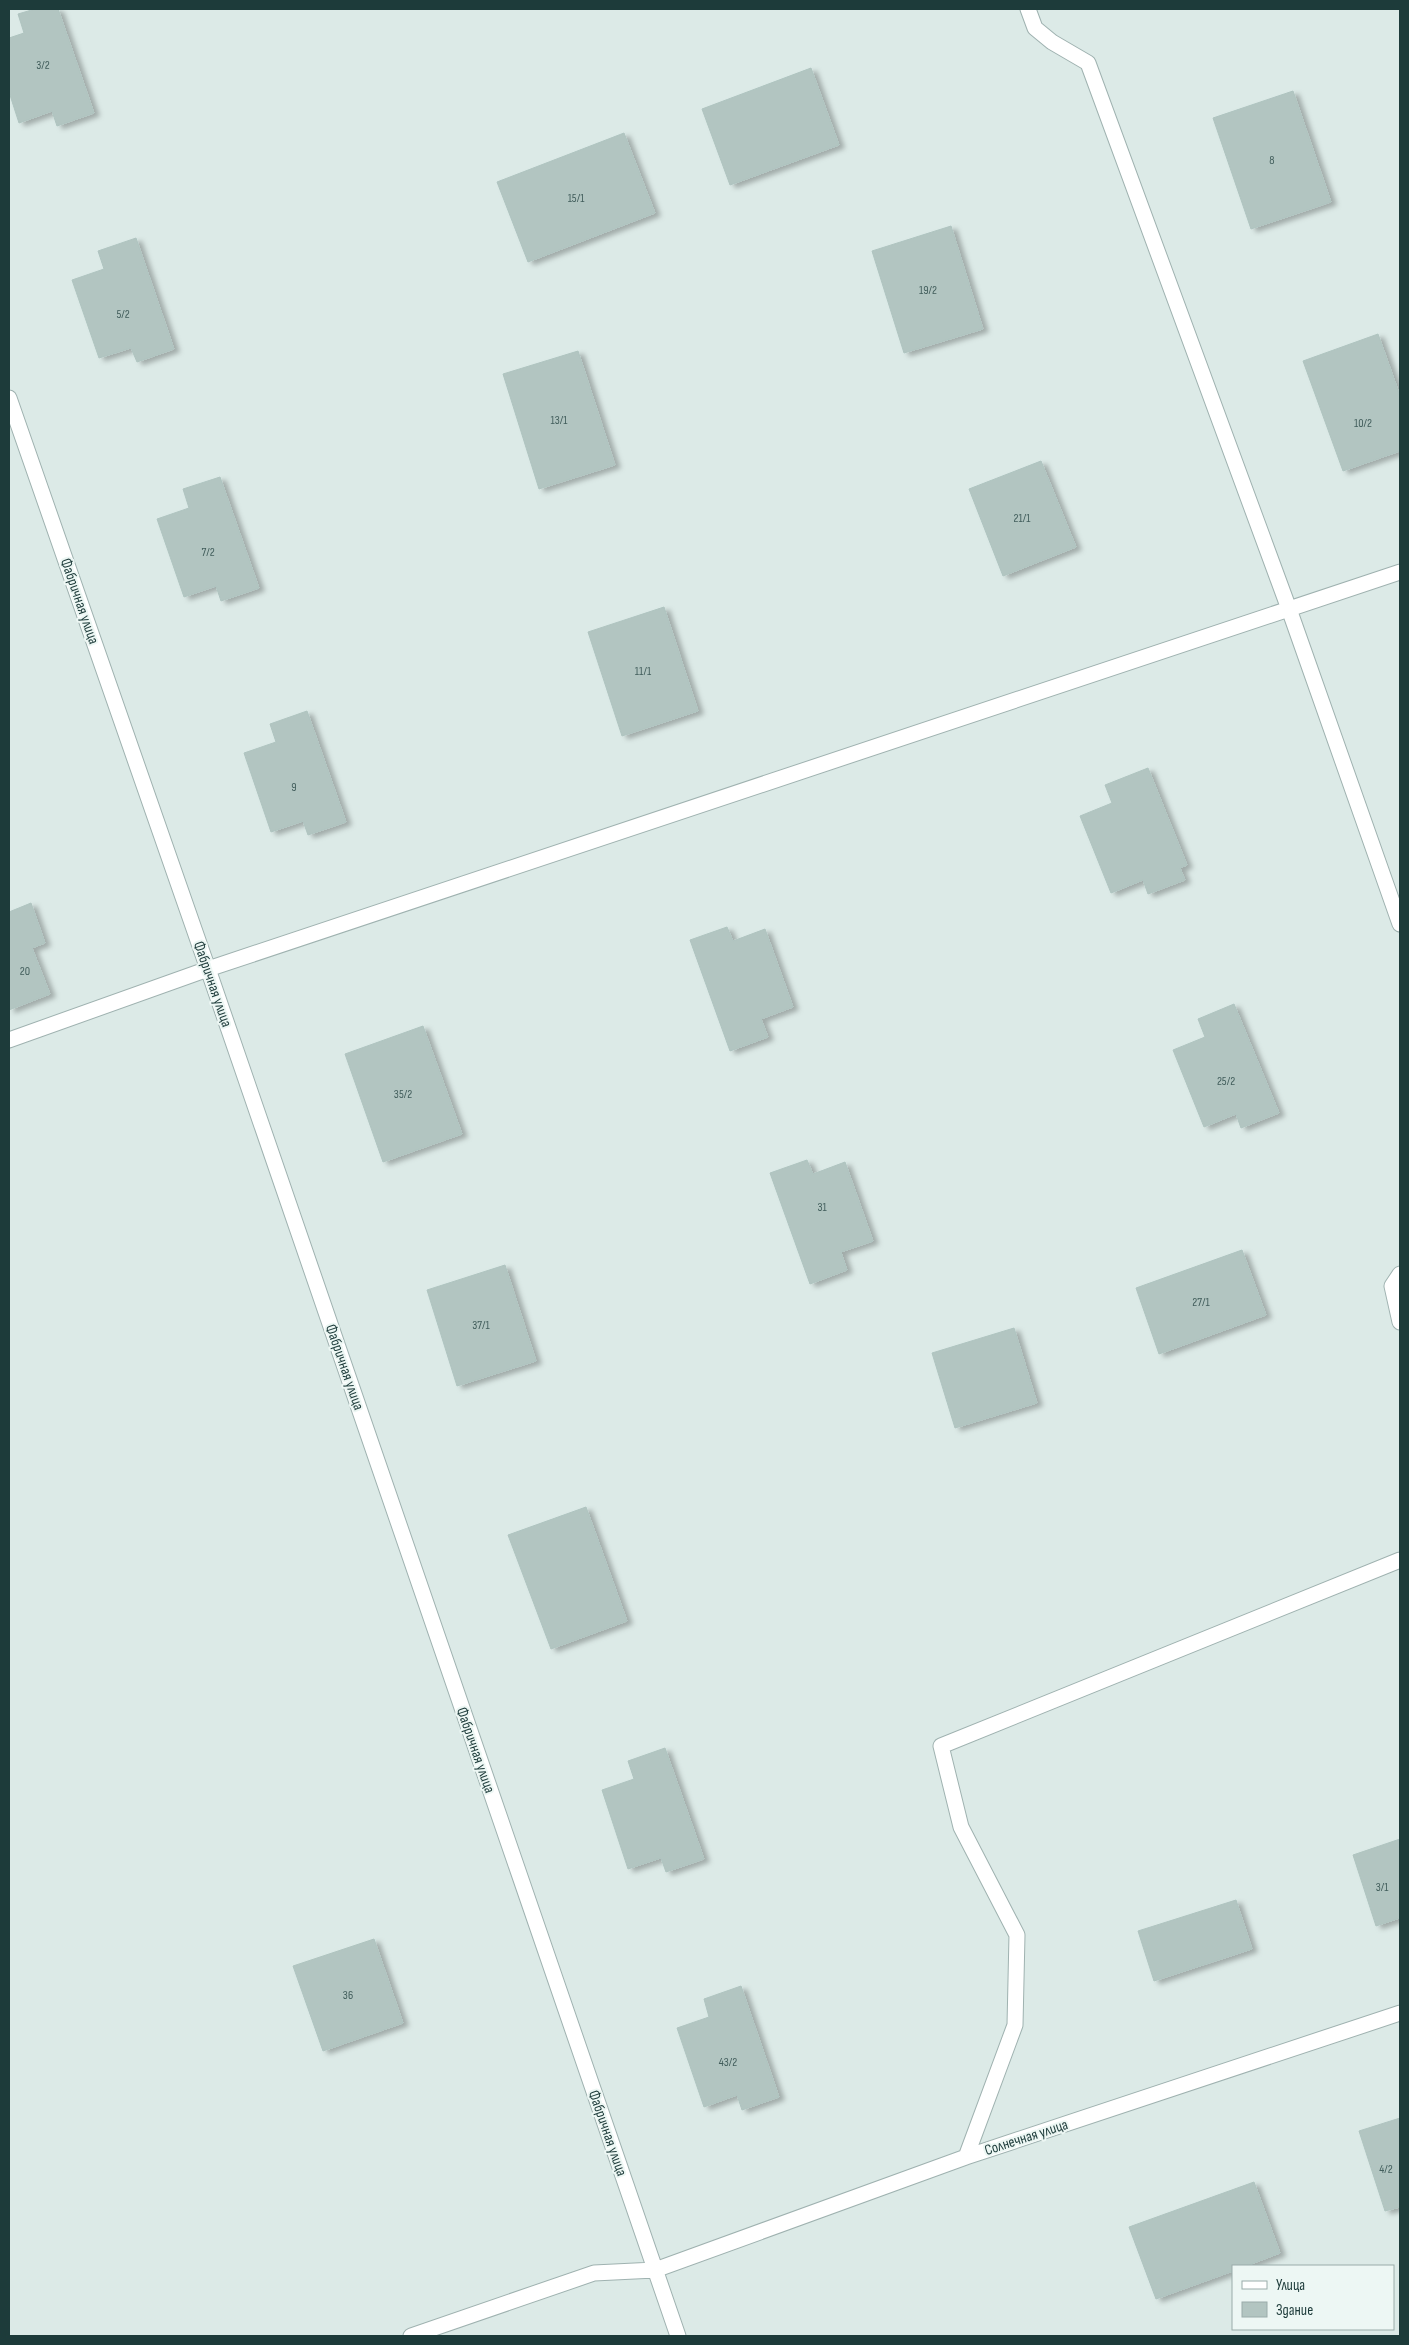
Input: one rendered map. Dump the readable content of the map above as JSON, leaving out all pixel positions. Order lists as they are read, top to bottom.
{
  "streets": {
    "street": ["Фабричная улица", "Солнечная улица"]
  },
  "crossings": [
    ["Фабричная улица", "Солнечная улица"]
  ],
  "house_numbers": [
    "3/2",
    "8",
    "15/1",
    "19/2",
    "5/2",
    "13/1",
    "10/2",
    "21/1",
    "7/2",
    "11/1",
    "9",
    "20",
    "25/2",
    "35/2",
    "31",
    "27/1",
    "37/1",
    "3/1",
    "36",
    "43/2",
    "4/2"
  ],
  "legend": ["Улица", "Здание"]
}
